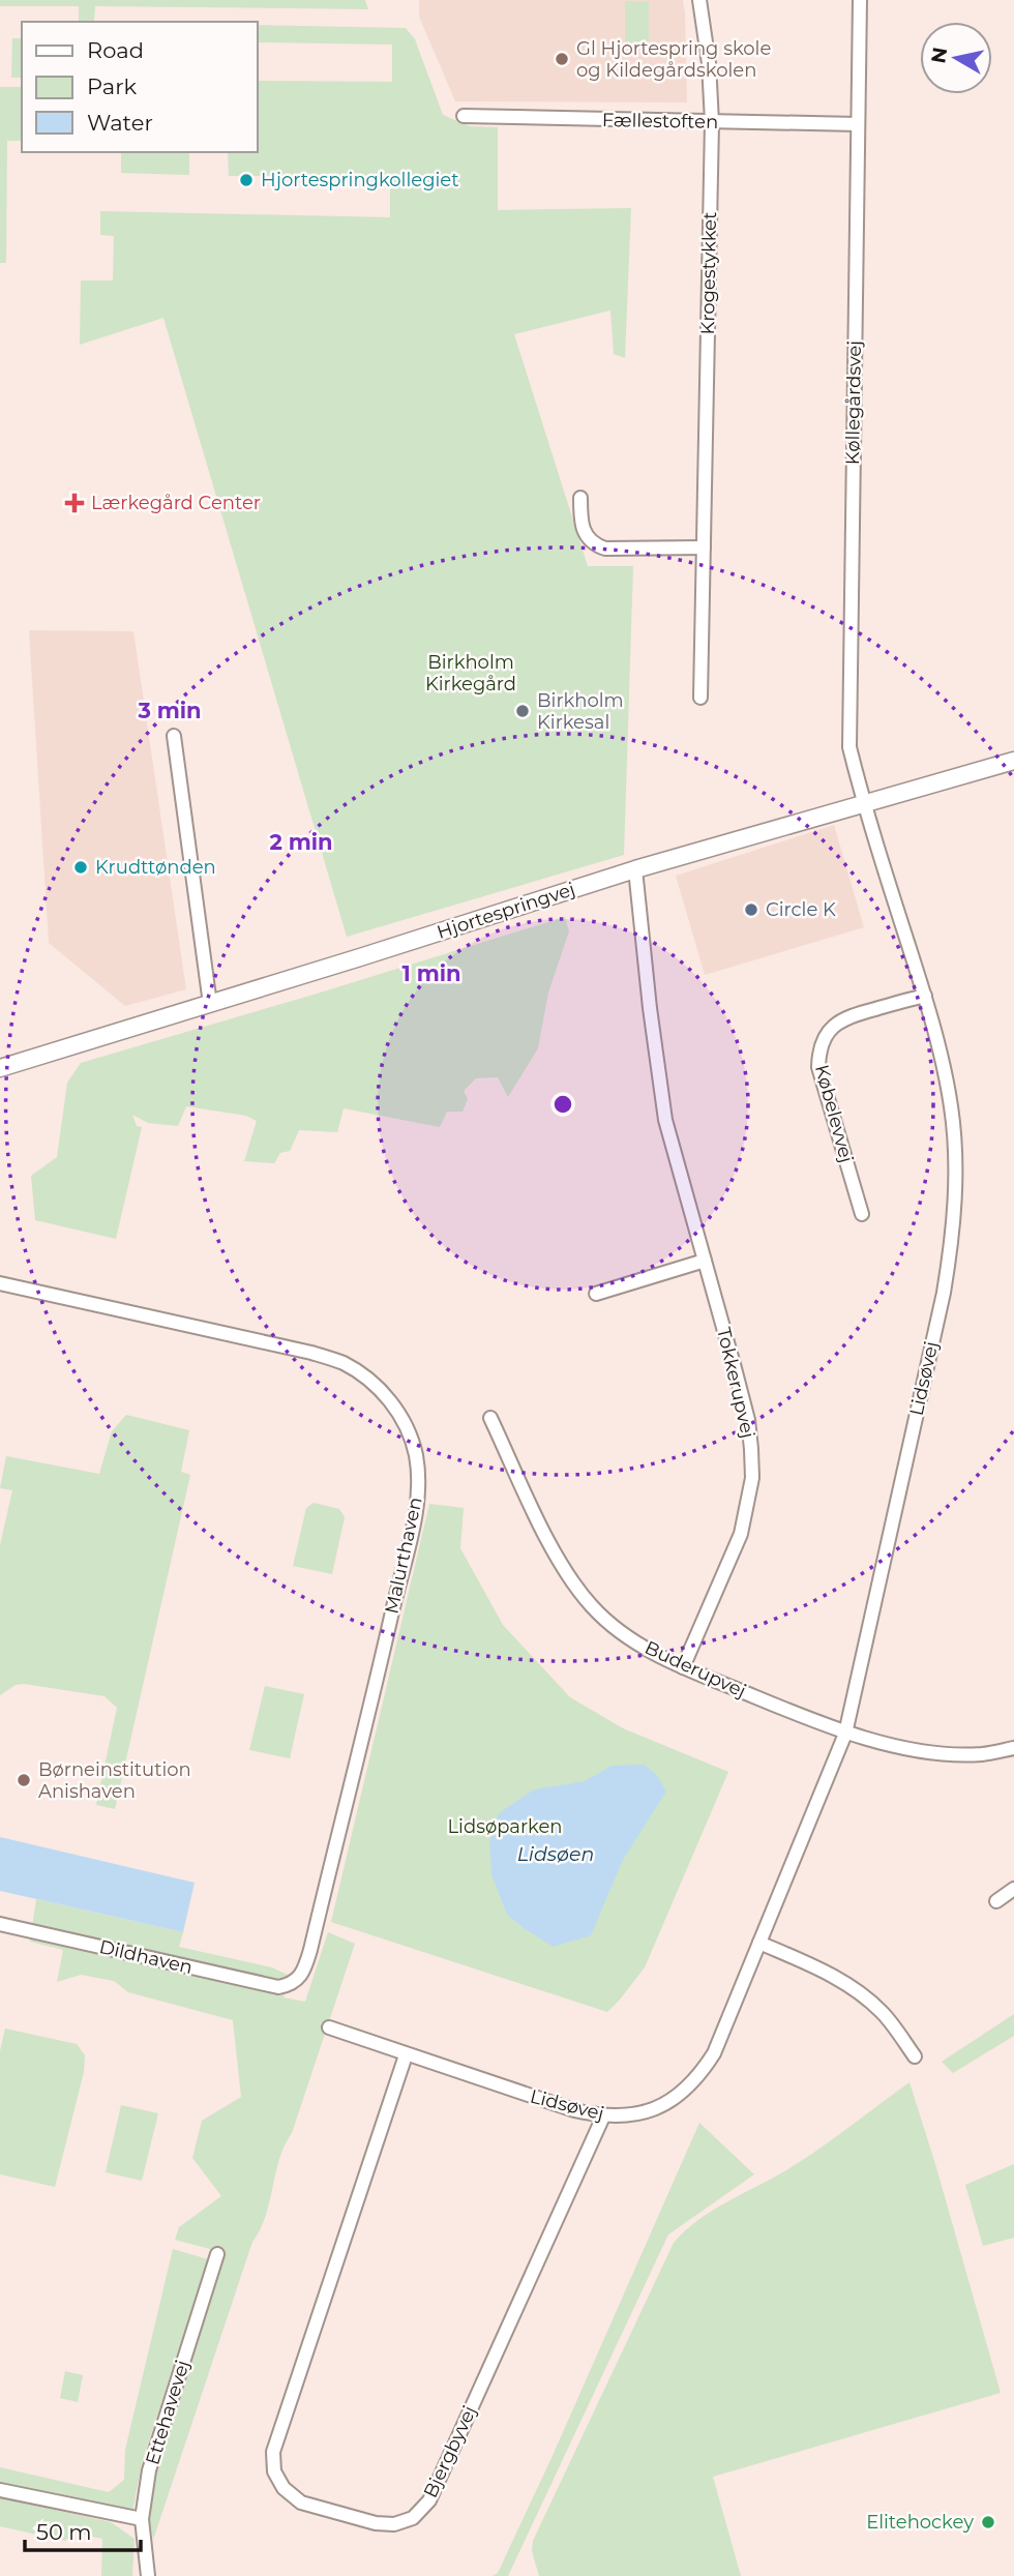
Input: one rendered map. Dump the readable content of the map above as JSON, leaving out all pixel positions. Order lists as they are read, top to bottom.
{
  "streets": {
    "street": [
      "Fællestoften",
      "Krogestykket",
      "Køllegårdsvej",
      "Hjortespringvej",
      "Købelevvej",
      "Lidsøvej",
      "Tokkerupvej",
      "Malurthaven",
      "Buderupvej",
      "Dildhaven",
      "Ettehavevej",
      "Bjergbyvej"
    ]
  },
  "crossings": [
    ["Fællestoften", "Krogestykket"],
    ["Fællestoften", "Køllegårdsvej"],
    ["Køllegårdsvej", "Hjortespringvej"],
    ["Køllegårdsvej", "Lidsøvej"],
    ["Hjortespringvej", "Lidsøvej"],
    ["Hjortespringvej", "Tokkerupvej"],
    ["Købelevvej", "Lidsøvej"],
    ["Lidsøvej", "Buderupvej"],
    ["Lidsøvej", "Bjergbyvej"],
    ["Tokkerupvej", "Buderupvej"],
    ["Malurthaven", "Dildhaven"]
  ],
  "water": ["Lidsøen"],
  "parks": ["Birkholm Kirkegård", "Lidsøparken"],
  "places": {
    "other": [
      "Gl Hjortespring skole og Kildegårdskolen",
      "Hjortespringkollegiet",
      "Birkholm Kirkesal",
      "Krudttønden",
      "Circle K",
      "Børneinstitution Anishaven",
      "Elitehockey"
    ],
    "health": ["Lærkegård Center"]
  },
  "legend": ["Road", "Park", "Water"],
  "scale_bar": "50 m",
  "north": "left",
  "rings": ["3 min", "2 min", "1 min"]
}
